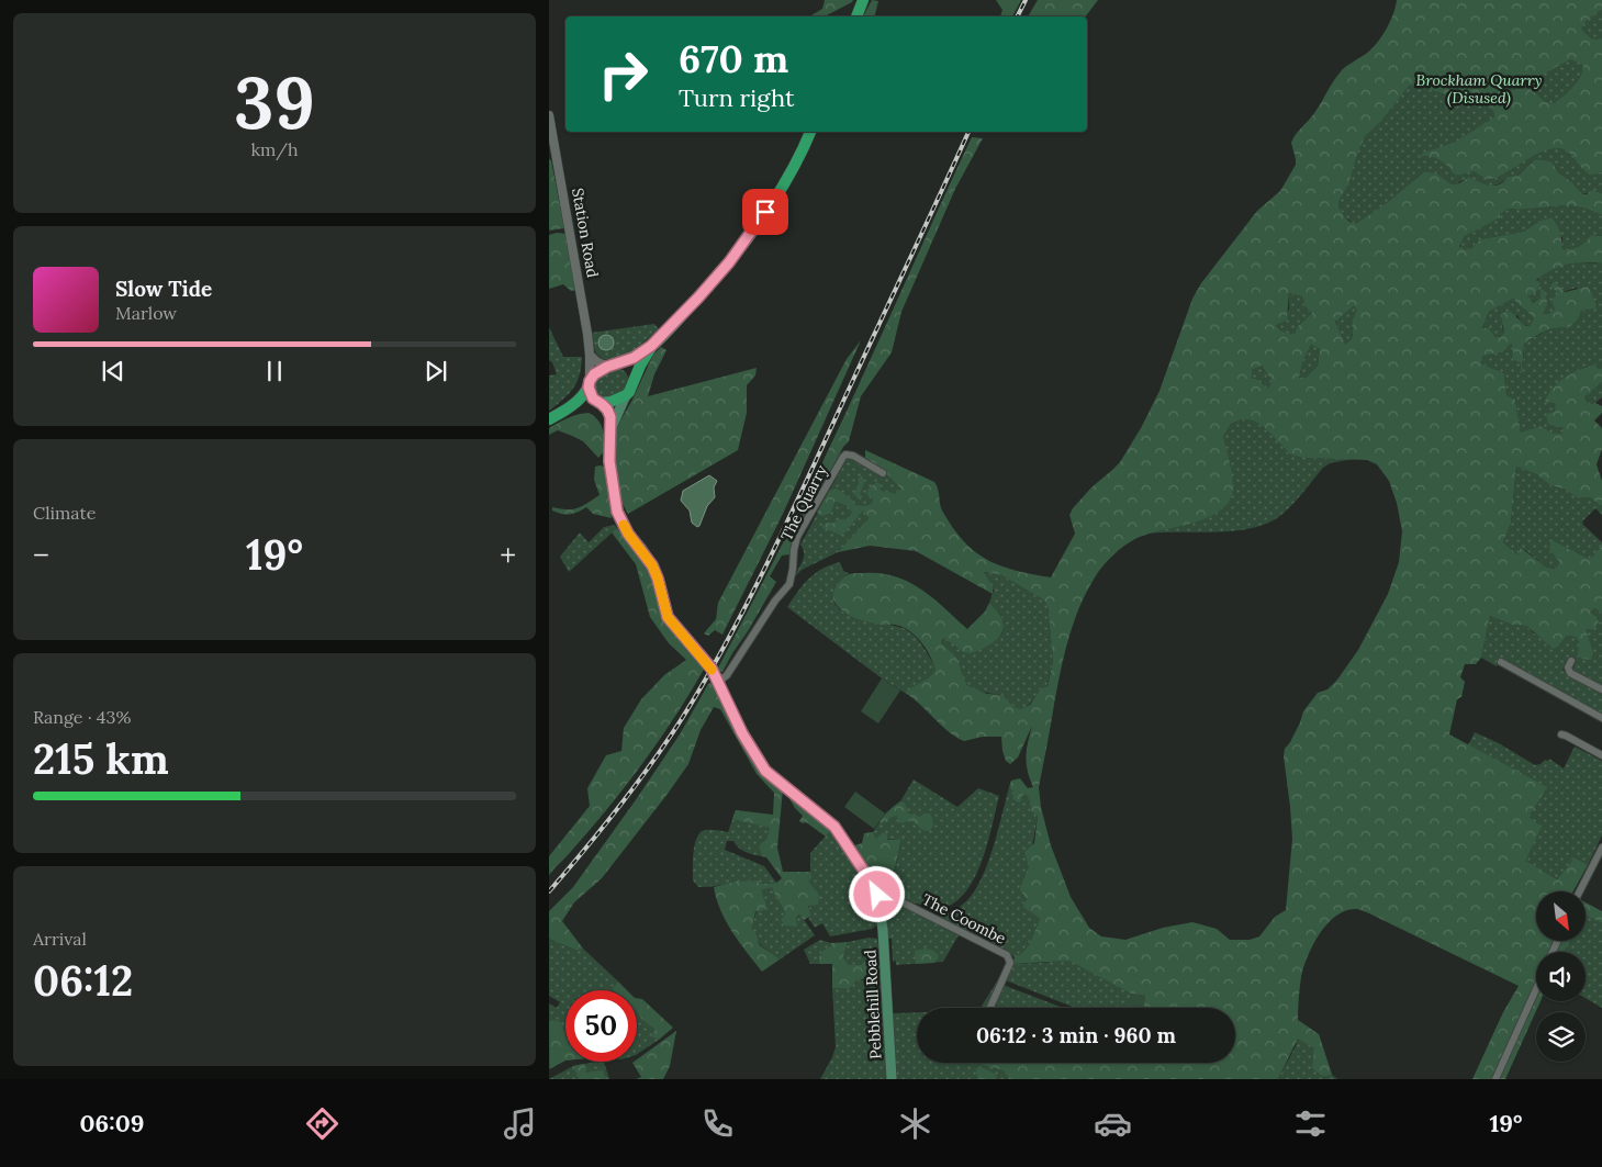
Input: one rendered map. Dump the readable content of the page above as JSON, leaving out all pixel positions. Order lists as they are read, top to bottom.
{
  "streets": {
    "main road": ["Pebblehill Road"],
    "street": ["Station Road", "The Quarry", "The Coombe"]
  },
  "crossings": [
    ["The Coombe", "Pebblehill Road"]
  ],
  "parks": ["Brockham Quarry (Disused)"],
  "north": "bottom right",
  "page": {
    "tile": [
      ["39", "km/h"],
      "Climate",
      ["Range · 43%", "215 km"],
      ["Arrival", "06:12"]
    ],
    "turn": ["670 m", "Turn right"],
    "song": ["Slow Tide", "Marlow"],
    "heat": ["−", "19°", "+"],
    "limit": "50",
    "trip": "06:12 · 3 min · 960 m",
    "tabs": ["06:09", "19°"]
  }
}
